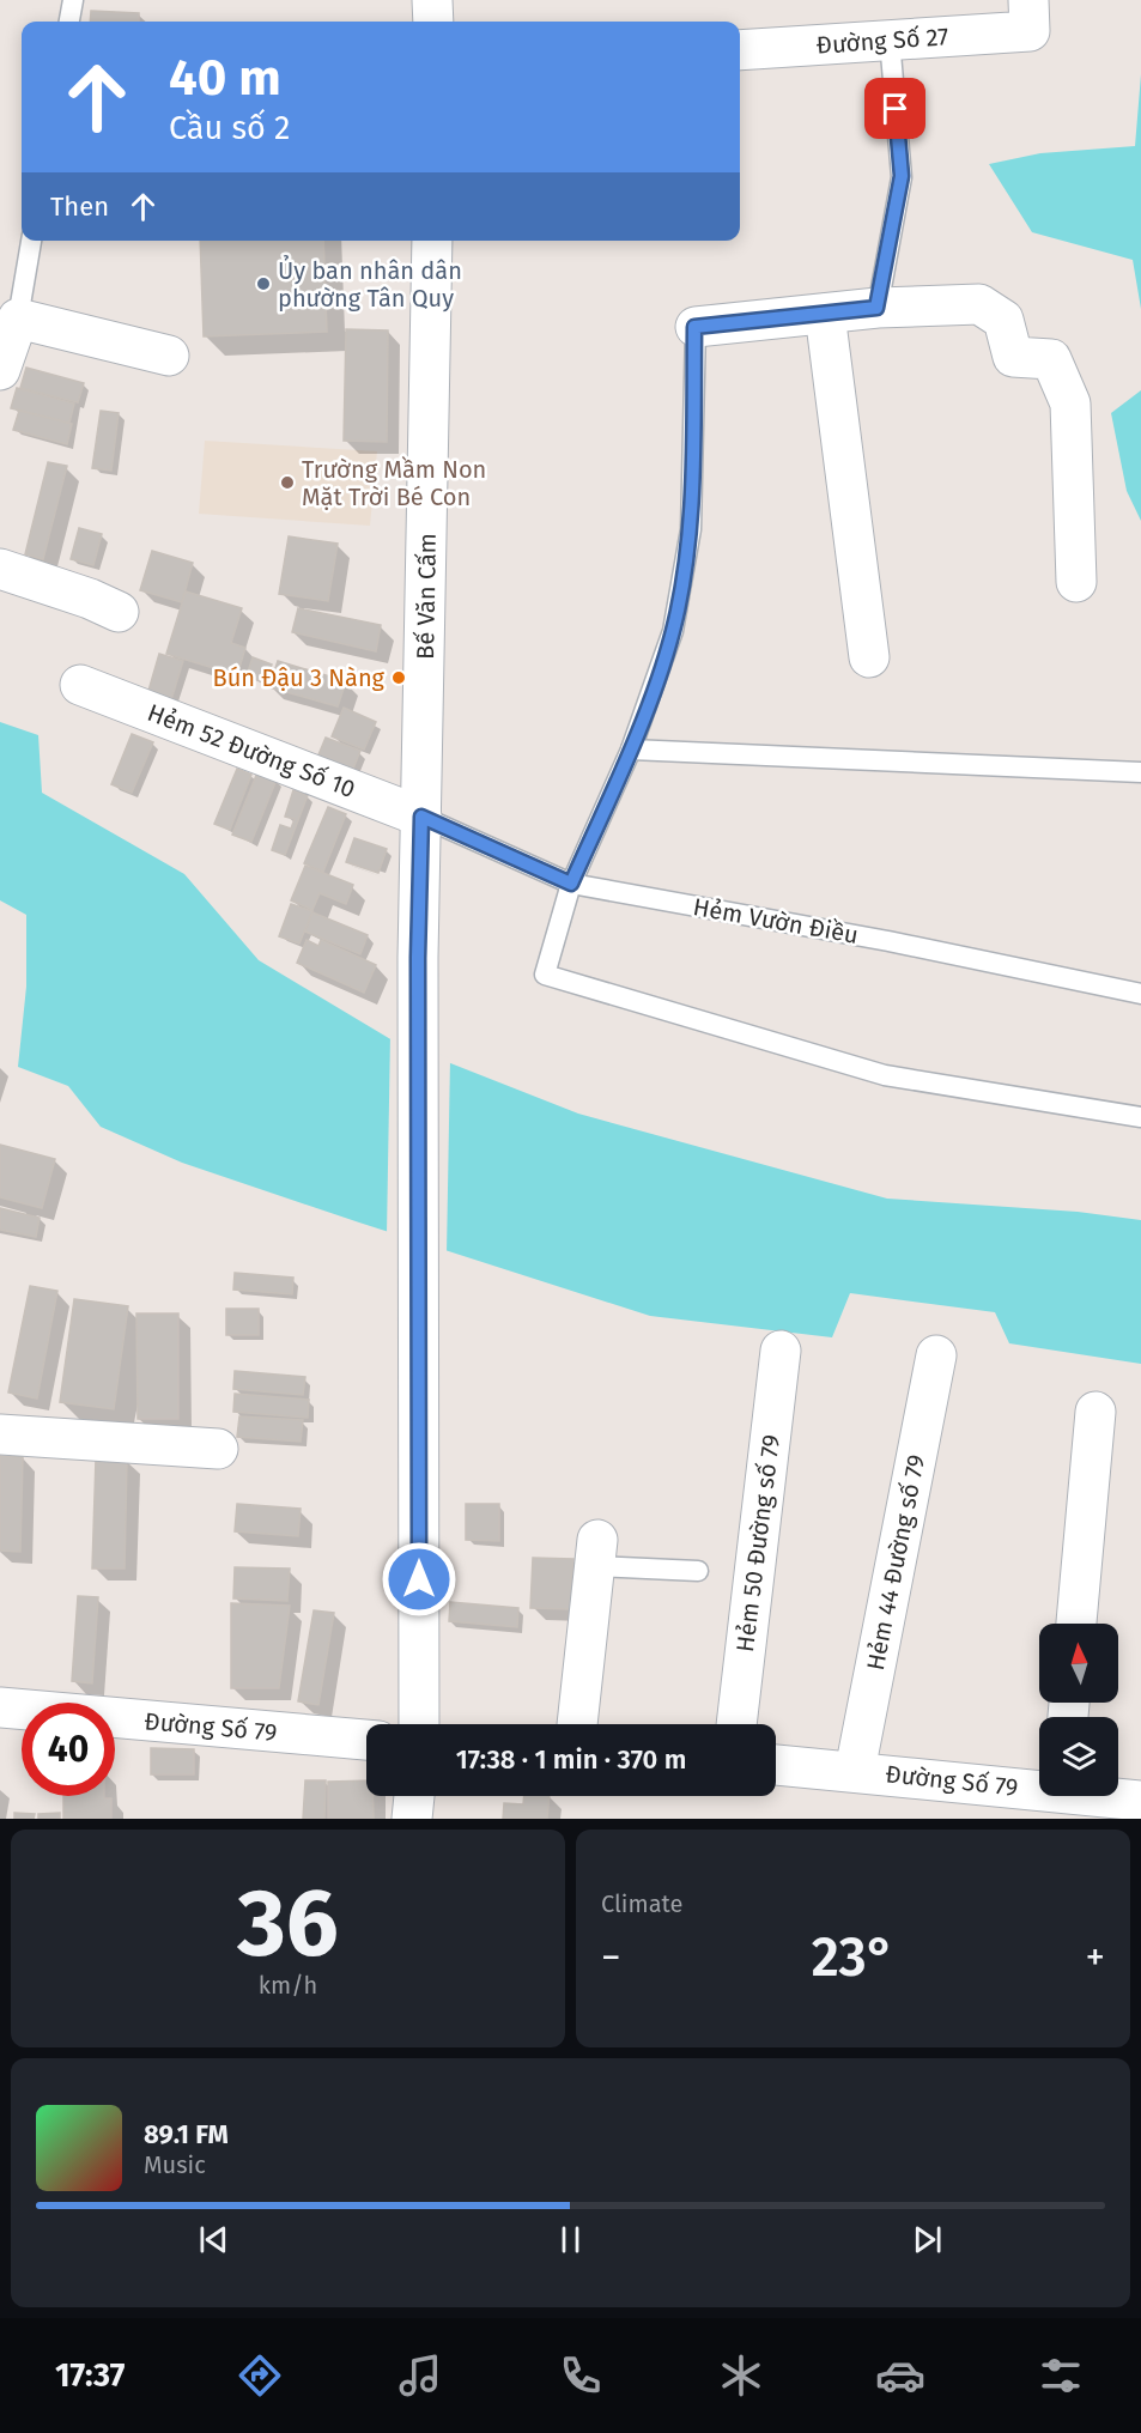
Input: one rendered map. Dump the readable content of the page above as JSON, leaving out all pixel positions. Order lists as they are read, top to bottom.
{
  "streets": {
    "street": [
      "Đường Số 27",
      "Bế Văn Cấm",
      "Hẻm 52 Đường Số 10",
      "Hẻm 50 Đường số 79",
      "Hẻm 44 Đường số 79",
      "Đường Số 79"
    ],
    "lane": ["Hẻm Vườn Điều"]
  },
  "crossings": [
    ["Bế Văn Cấm", "Hẻm 52 Đường Số 10"],
    ["Bế Văn Cấm", "Hẻm Vườn Điều"],
    ["Hẻm 52 Đường Số 10", "Hẻm Vườn Điều"],
    ["Hẻm 44 Đường số 79", "Đường Số 79"]
  ],
  "places": ["Ủy ban nhân dân phường Tân Quy", "Trường Mầm Non Mặt Trời Bé Con", "Bún Đậu 3 Nàng"],
  "north": "top",
  "page": {
    "turn": ["40 m", "Cầu số 2"],
    "then": "Then",
    "limit": "40",
    "trip": "17:38 · 1 min · 370 m",
    "tile": [
      ["36", "km/h"],
      "Climate"
    ],
    "heat": ["−", "23°", "+"],
    "song": ["89.1 FM", "Music"],
    "tabs": "17:37"
  }
}
